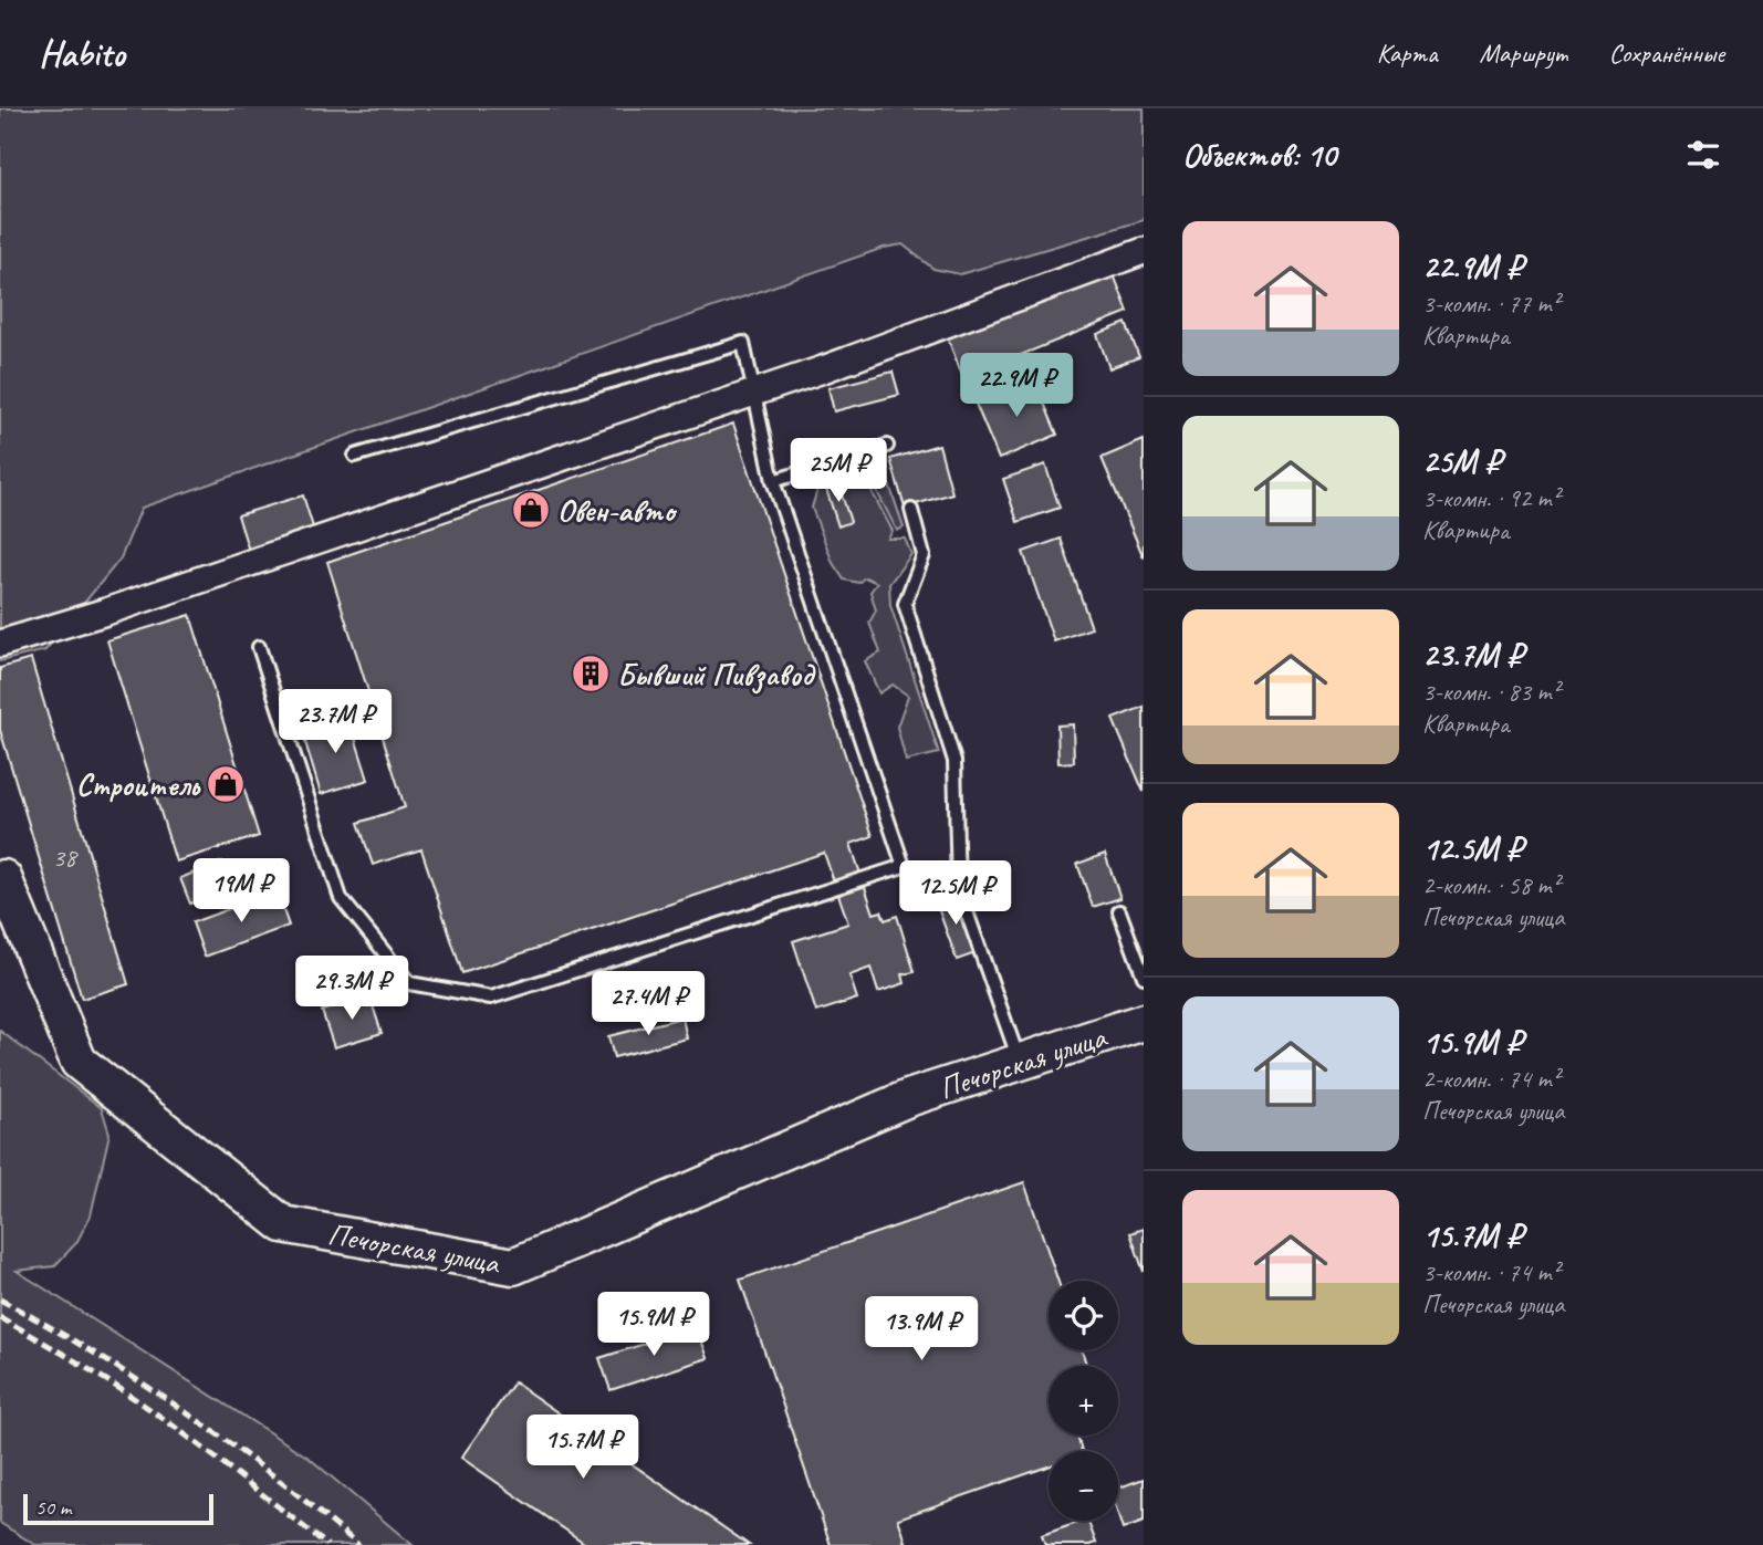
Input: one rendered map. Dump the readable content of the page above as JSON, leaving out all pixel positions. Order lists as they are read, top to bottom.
{
  "streets": {
    "street": ["Печорская улица"]
  },
  "places": {
    "shop": ["Овен-авто", "Строитель"],
    "building": ["Бывший Пивзавод"]
  },
  "house_numbers": ["38"],
  "scale_bar": "50 m",
  "page": {
    "header": "Habito",
    "nav": ["Карта", "Маршрут", "Сохранённые"],
    "heading": "Объектов: 10",
    "list": [
      {
        "name": "22.9M ₽",
        "note": "3-комн. · 77 m² · Квартира"
      },
      {
        "name": "25M ₽",
        "note": "3-комн. · 92 m² · Квартира"
      },
      {
        "name": "23.7M ₽",
        "note": "3-комн. · 83 m² · Квартира"
      },
      {
        "name": "12.5M ₽",
        "note": "2-комн. · 58 m² · Печорская улица"
      },
      {
        "name": "15.9M ₽",
        "note": "2-комн. · 74 m² · Печорская улица"
      },
      {
        "name": "15.7M ₽",
        "note": "3-комн. · 74 m² · Печорская улица"
      }
    ],
    "price": [
      "22.9M ₽",
      "25M ₽",
      "23.7M ₽",
      "19M ₽",
      "12.5M ₽",
      "29.3M ₽",
      "27.4M ₽",
      "15.9M ₽",
      "13.9M ₽",
      "15.7M ₽"
    ],
    "map_buttons": ["+", "−"],
    "scale": "50 m"
  }
}
